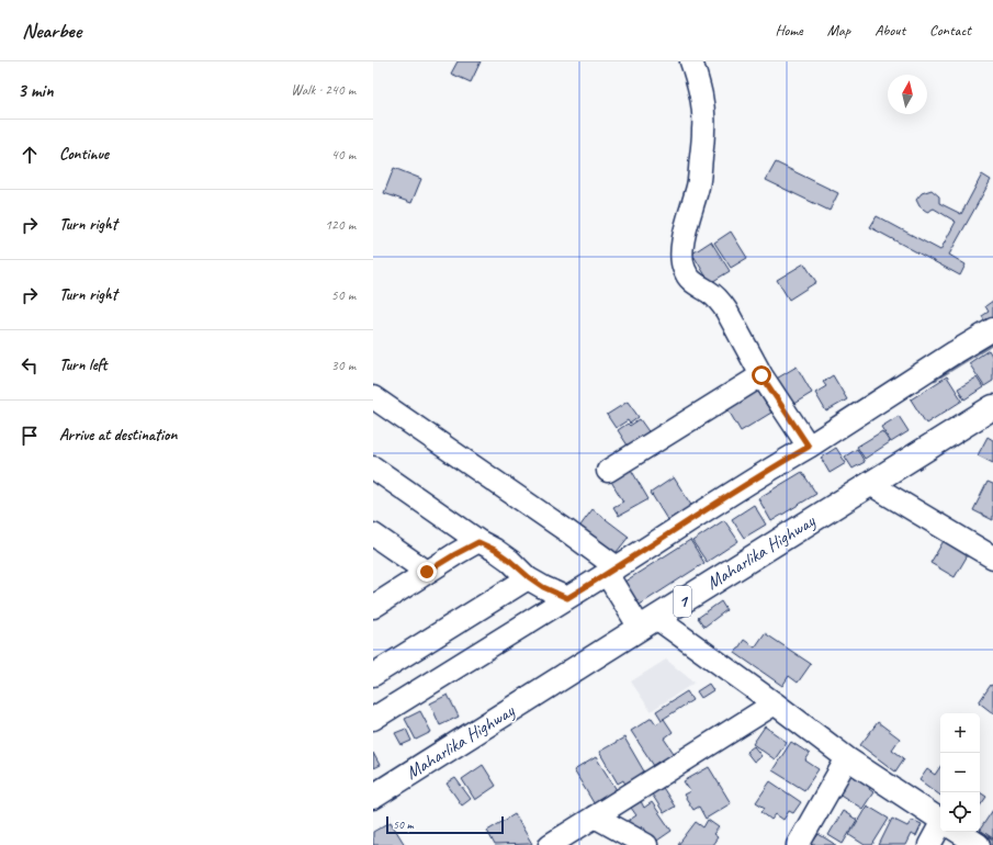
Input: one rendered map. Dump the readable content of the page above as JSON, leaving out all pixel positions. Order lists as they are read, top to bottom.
{
  "streets": {
    "highway": ["Maharlika Highway", "1"]
  },
  "scale_bar": "50 m",
  "north": "top",
  "page": {
    "header": "Nearbee",
    "nav": [
      "Home",
      "Map",
      "About",
      "Contact"
    ],
    "heading": ["3 min", "Walk · 240 m"],
    "list": [
      ["Continue", "40 m"],
      ["Turn right", "120 m"],
      ["Turn right", "50 m"],
      ["Turn left", "30 m"],
      "Arrive at destination"
    ],
    "map_buttons": ["+", "−"],
    "scale": "50 m"
  }
}
